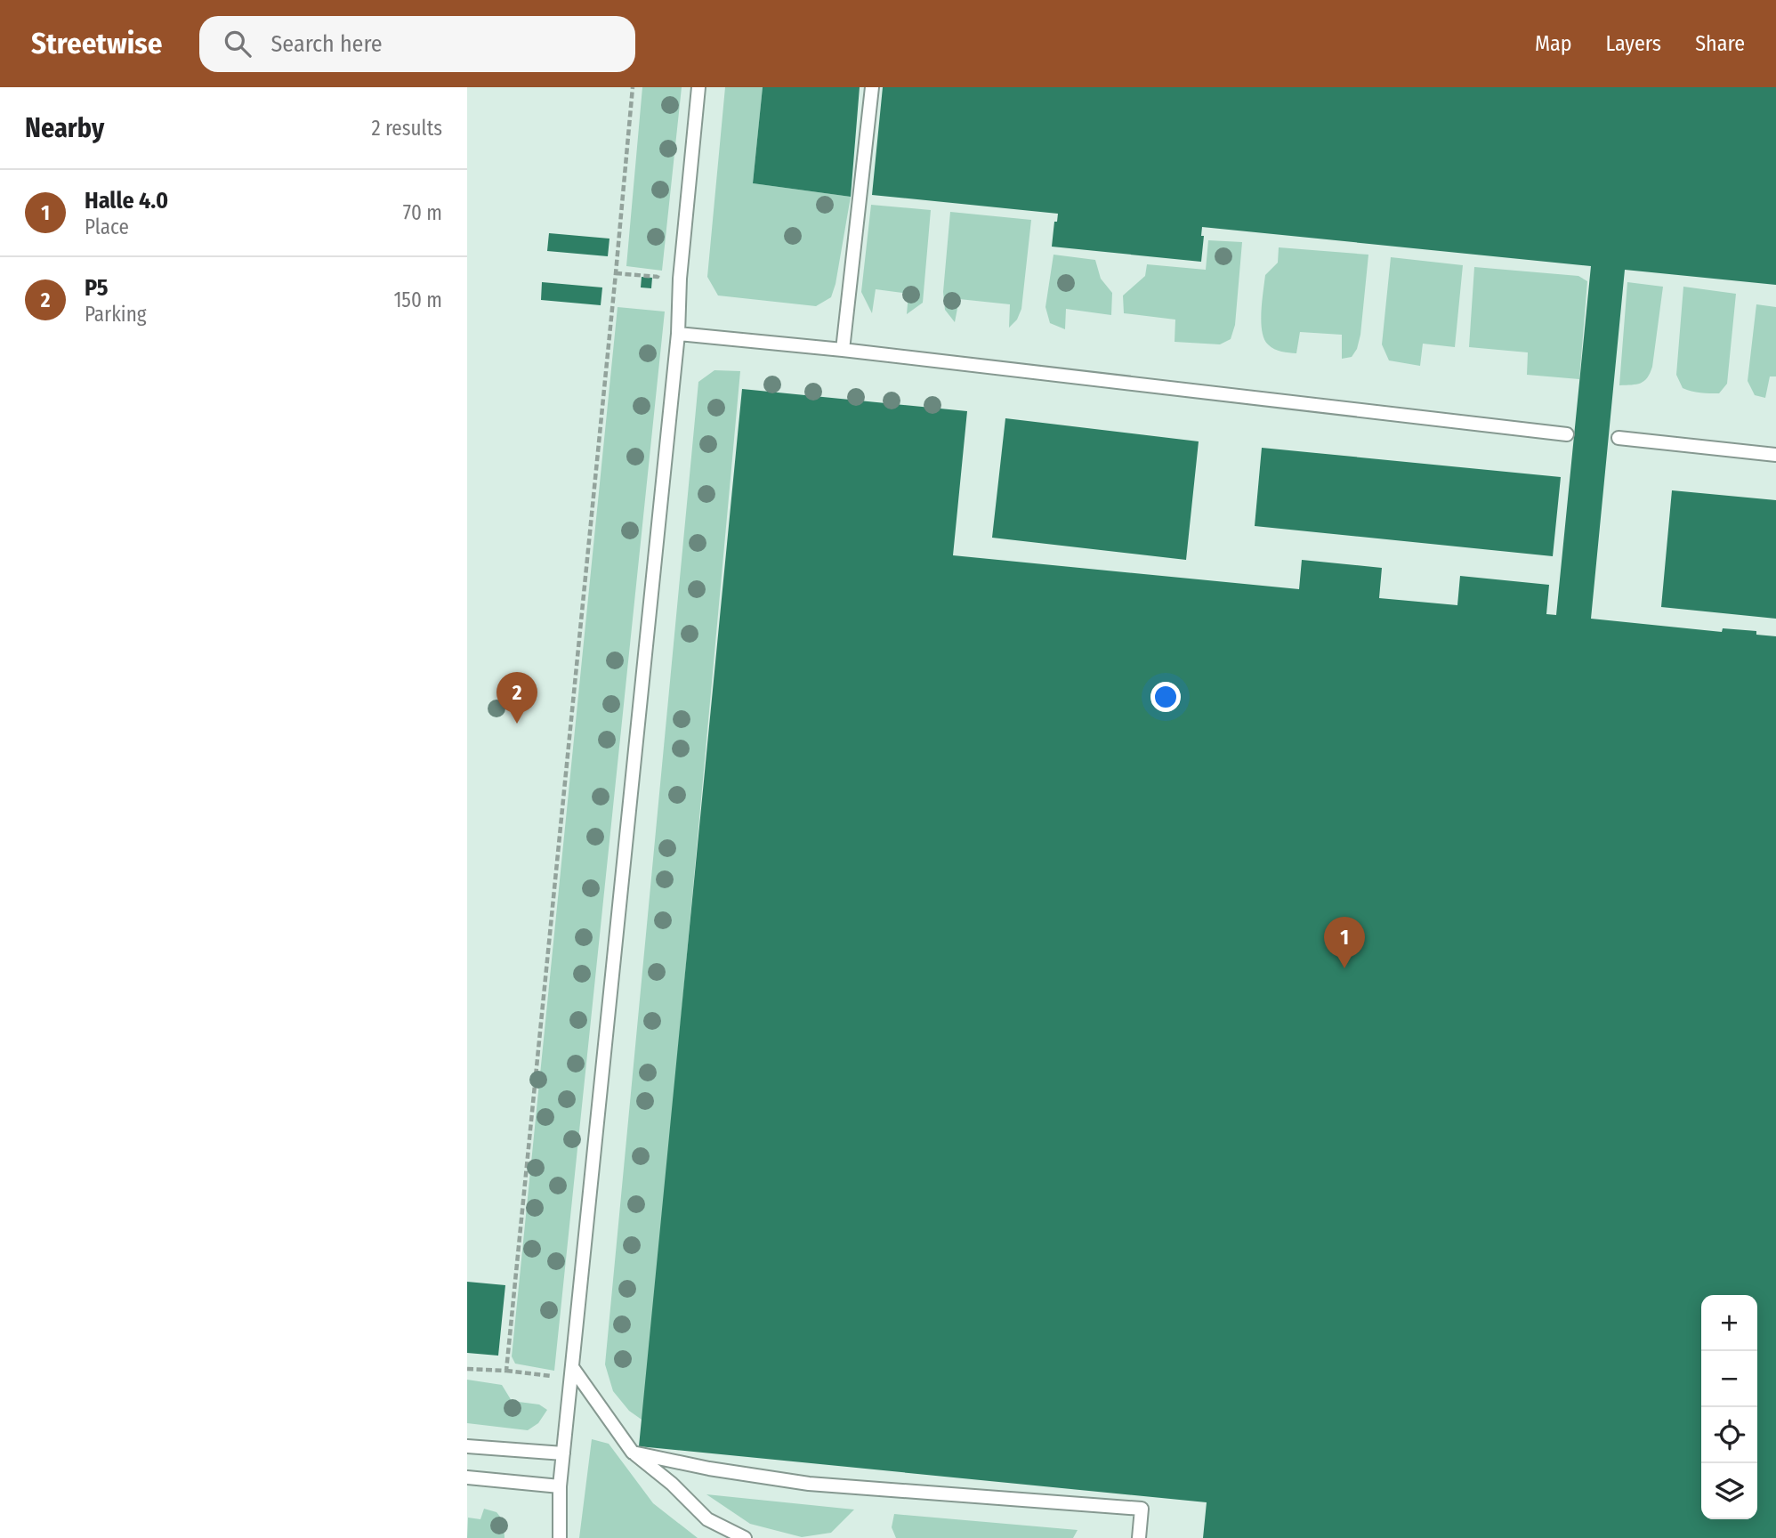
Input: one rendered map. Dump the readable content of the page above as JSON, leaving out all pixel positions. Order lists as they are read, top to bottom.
{
  "page": {
    "header": "Streetwise",
    "search": "Search here",
    "nav": ["Map", "Layers", "Share"],
    "heading": ["Nearby", "2 results"],
    "list": [
      {
        "mark": "1",
        "name": "Halle 4.0",
        "note": "Place",
        "value": "70 m"
      },
      {
        "mark": "2",
        "name": "P5",
        "note": "Parking",
        "value": "150 m"
      }
    ],
    "pins": ["2", "1"],
    "map_buttons": ["+", "−"]
  }
}
